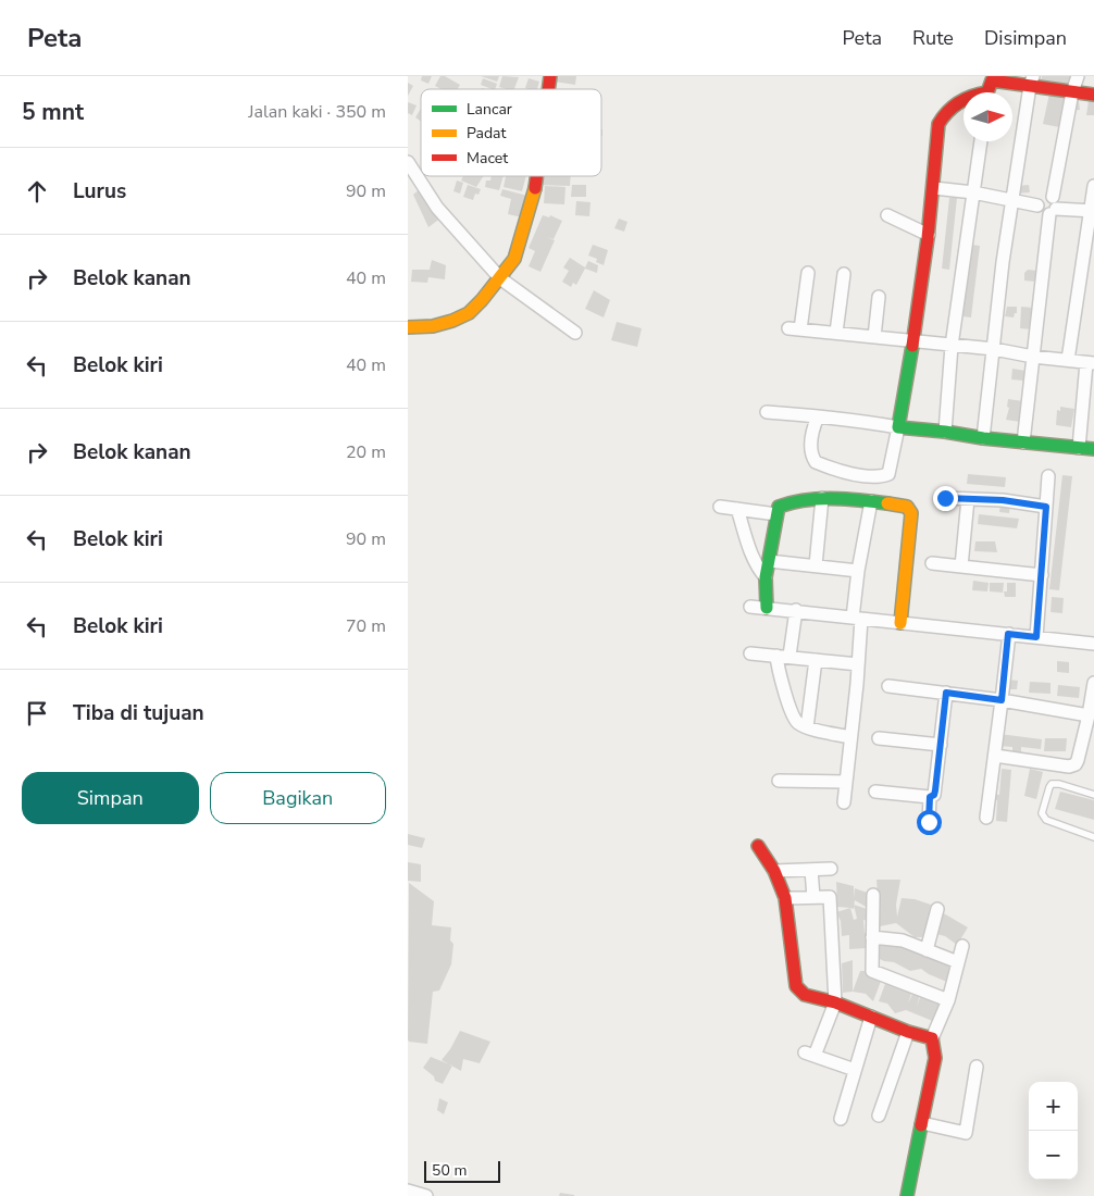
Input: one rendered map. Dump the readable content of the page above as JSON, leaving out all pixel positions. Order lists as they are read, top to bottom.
{
  "legend": ["Lancar", "Padat", "Macet"],
  "scale_bar": "50 m",
  "north": "right",
  "page": {
    "header": "Peta",
    "nav": ["Peta", "Rute", "Disimpan"],
    "heading": ["5 mnt", "Jalan kaki · 350 m"],
    "list": [
      ["Lurus", "90 m"],
      ["Belok kanan", "40 m"],
      ["Belok kiri", "40 m"],
      ["Belok kanan", "20 m"],
      ["Belok kiri", "90 m"],
      ["Belok kiri", "70 m"],
      "Tiba di tujuan"
    ],
    "buttons": ["Simpan", "Bagikan"],
    "map_buttons": ["+", "−"],
    "scale": "50 m"
  }
}
